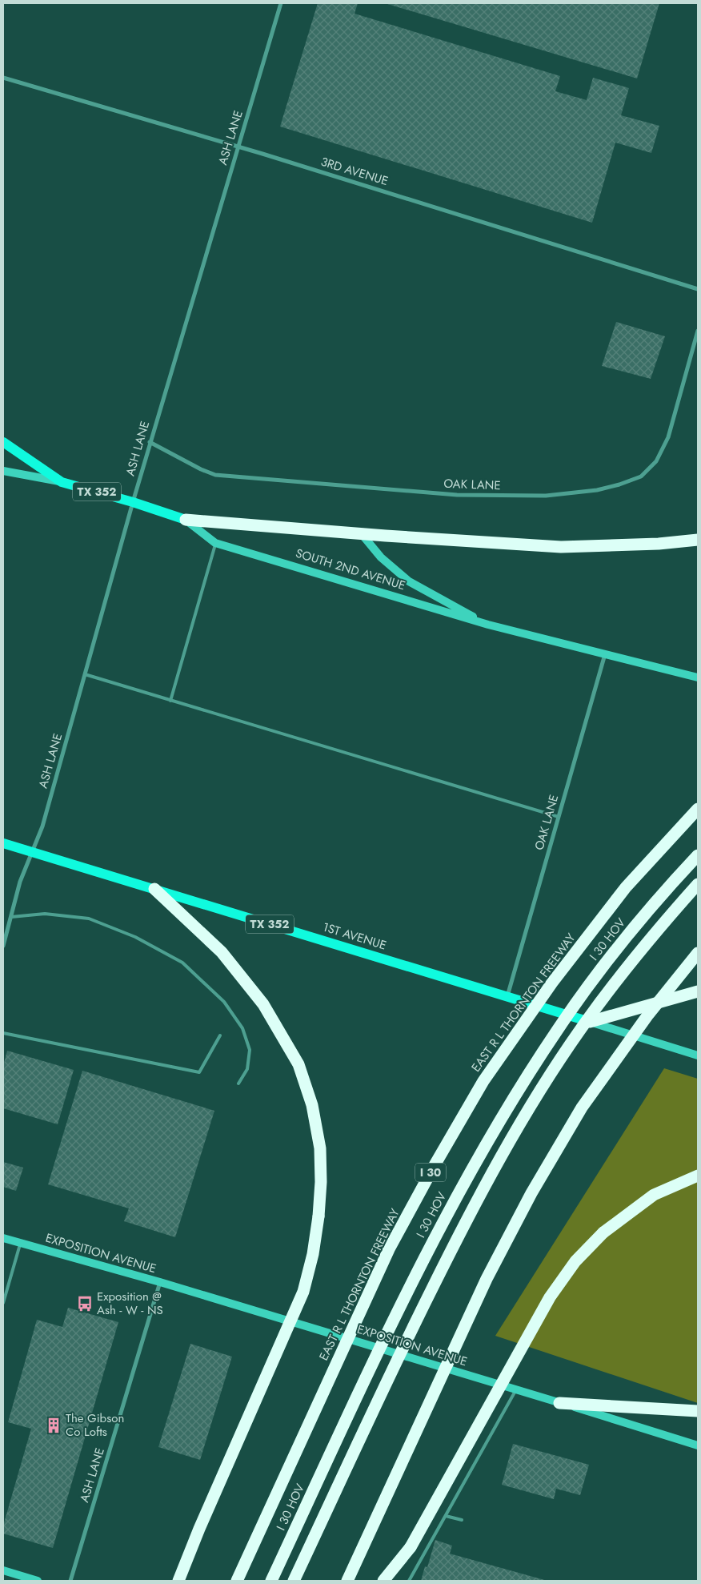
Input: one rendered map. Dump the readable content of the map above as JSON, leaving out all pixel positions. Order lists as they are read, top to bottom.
{
  "streets": {
    "highway": ["I 30 HOV", "EAST R L THORNTON FREEWAY", "I 30"],
    "main road": [
      "TX 352",
      "SOUTH 2ND AVENUE",
      "1ST AVENUE",
      "EXPOSITION AVENUE"
    ],
    "street": ["ASH LANE", "3RD AVENUE", "OAK LANE"]
  },
  "crossings": [
    ["ASH LANE", "3RD AVENUE"],
    ["ASH LANE", "OAK LANE"],
    ["ASH LANE", "SOUTH 2ND AVENUE"],
    ["ASH LANE", "1ST AVENUE"],
    ["ASH LANE", "EXPOSITION AVENUE"],
    ["OAK LANE", "SOUTH 2ND AVENUE"],
    ["OAK LANE", "1ST AVENUE"],
    ["TX 352", "SOUTH 2ND AVENUE"]
  ],
  "places": {
    "bus stop": ["Exposition @ Ash - W - NS"],
    "building": ["The Gibson Co Lofts"]
  }
}
